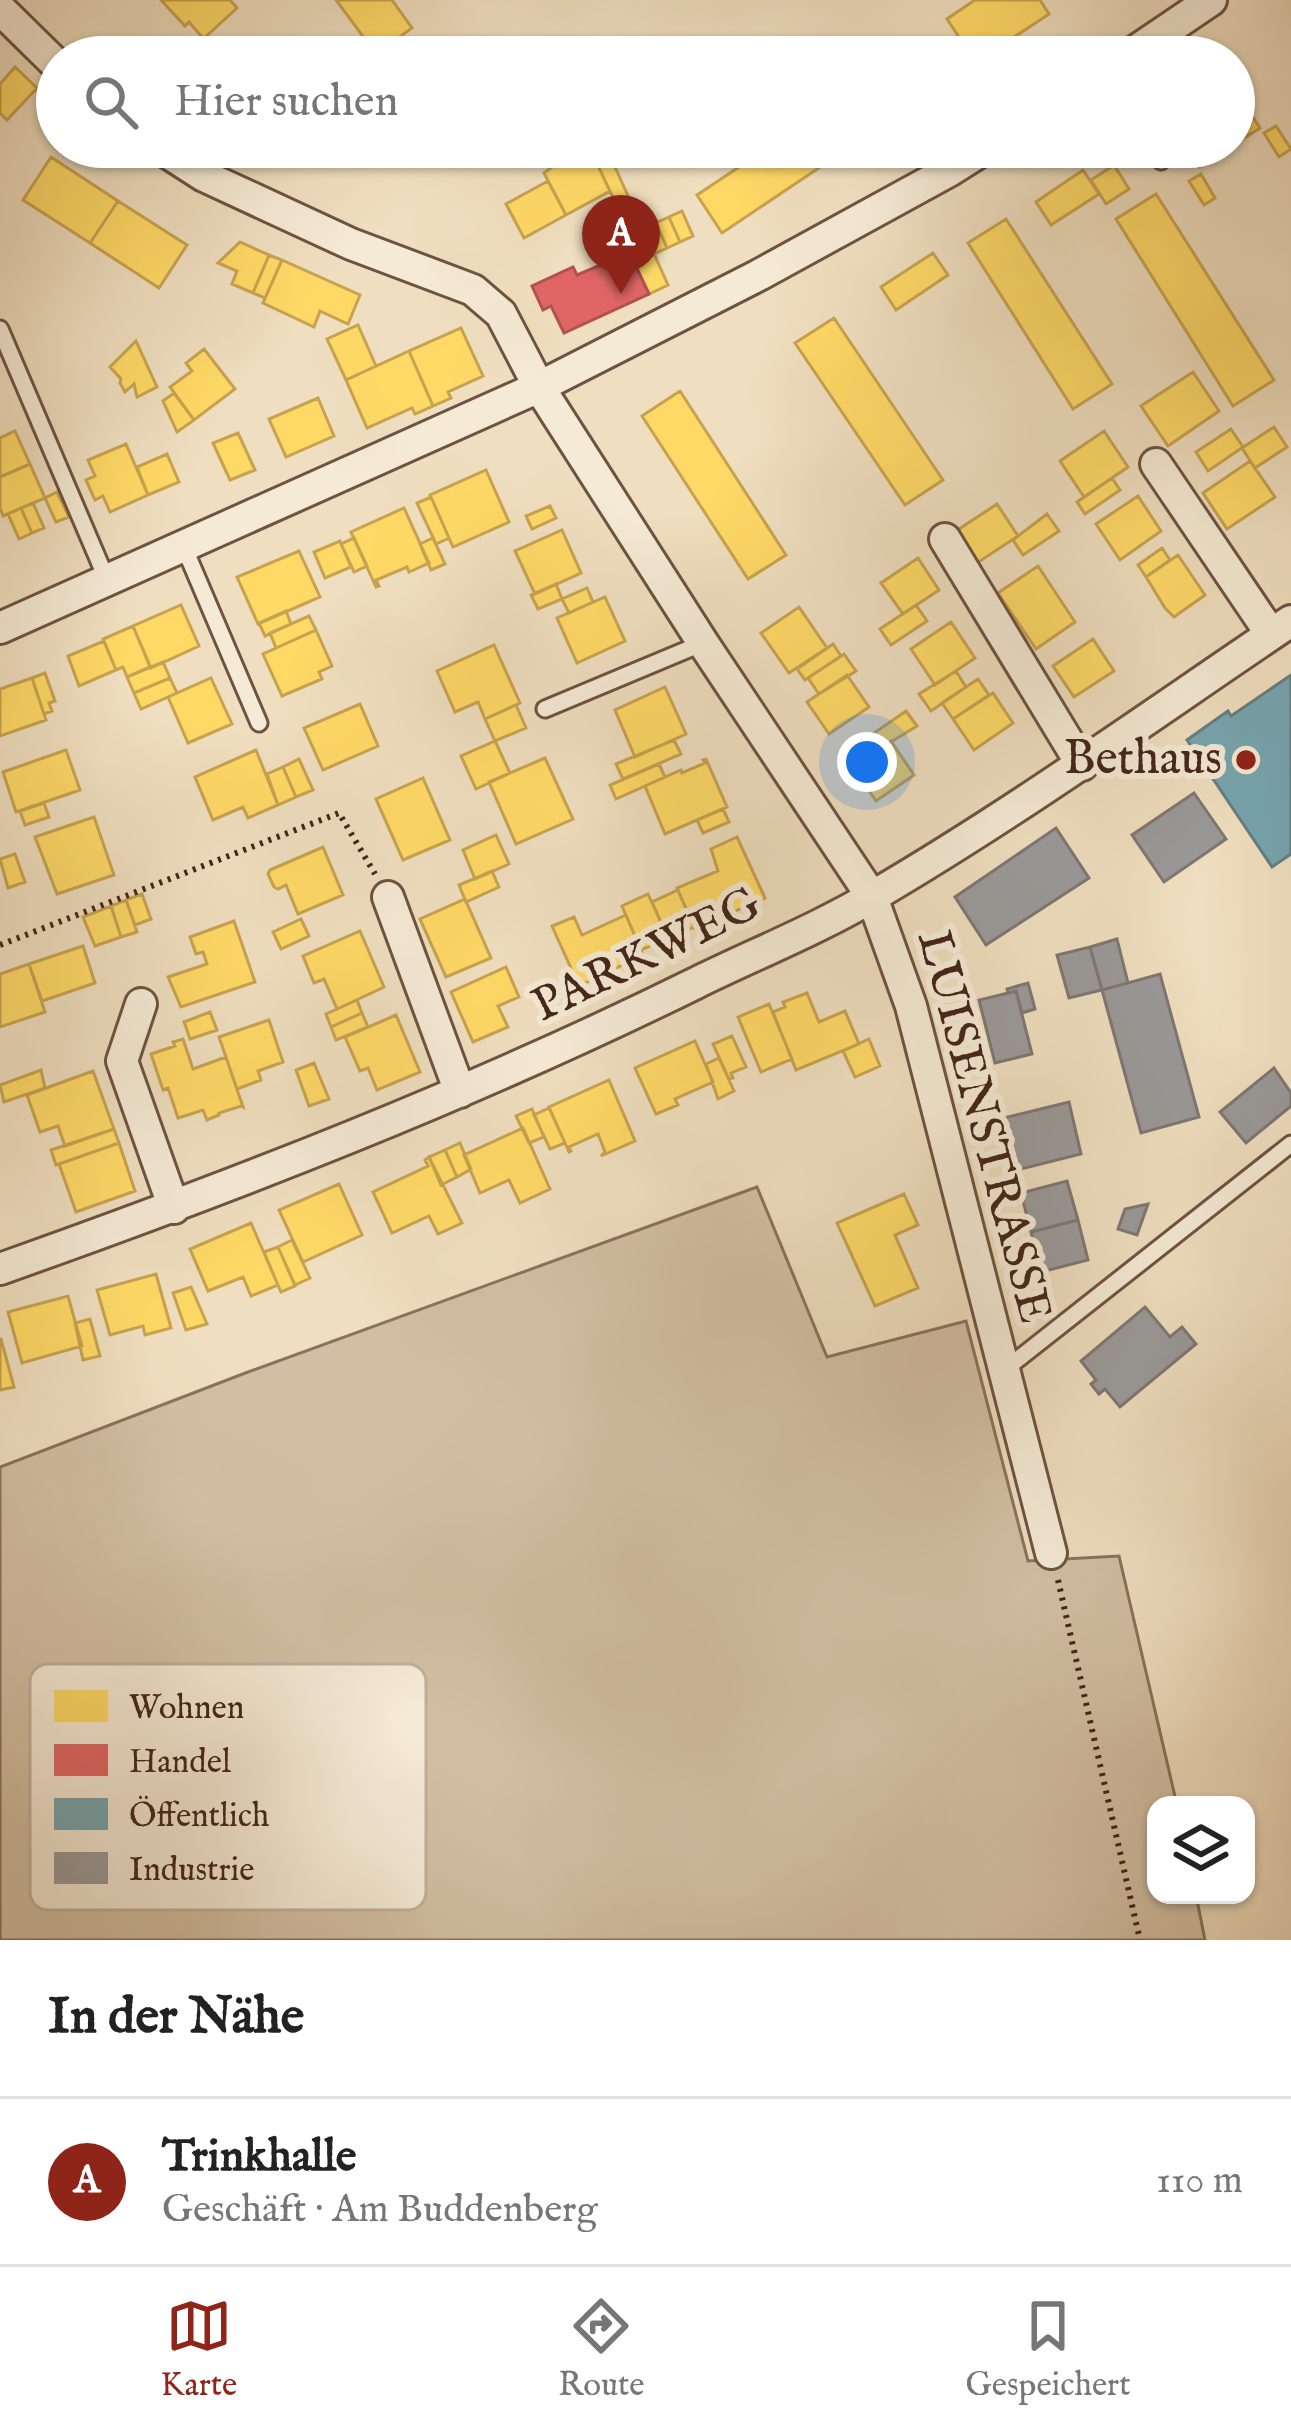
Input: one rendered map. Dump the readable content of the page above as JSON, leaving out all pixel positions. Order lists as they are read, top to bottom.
{
  "streets": {
    "street": ["PARKWEG", "LUISENSTRASSE"]
  },
  "crossings": [
    ["PARKWEG", "LUISENSTRASSE"]
  ],
  "places": ["Bethaus"],
  "legend": [
    "Wohnen",
    "Handel",
    "Öffentlich",
    "Industrie"
  ],
  "page": {
    "search": "Hier suchen",
    "pins": "A",
    "heading": "In der Nähe",
    "list": [
      {
        "mark": "A",
        "name": "Trinkhalle",
        "note": "Geschäft · Am Buddenberg",
        "value": "110 m"
      }
    ],
    "nav": ["Karte", "Route", "Gespeichert"]
  }
}
